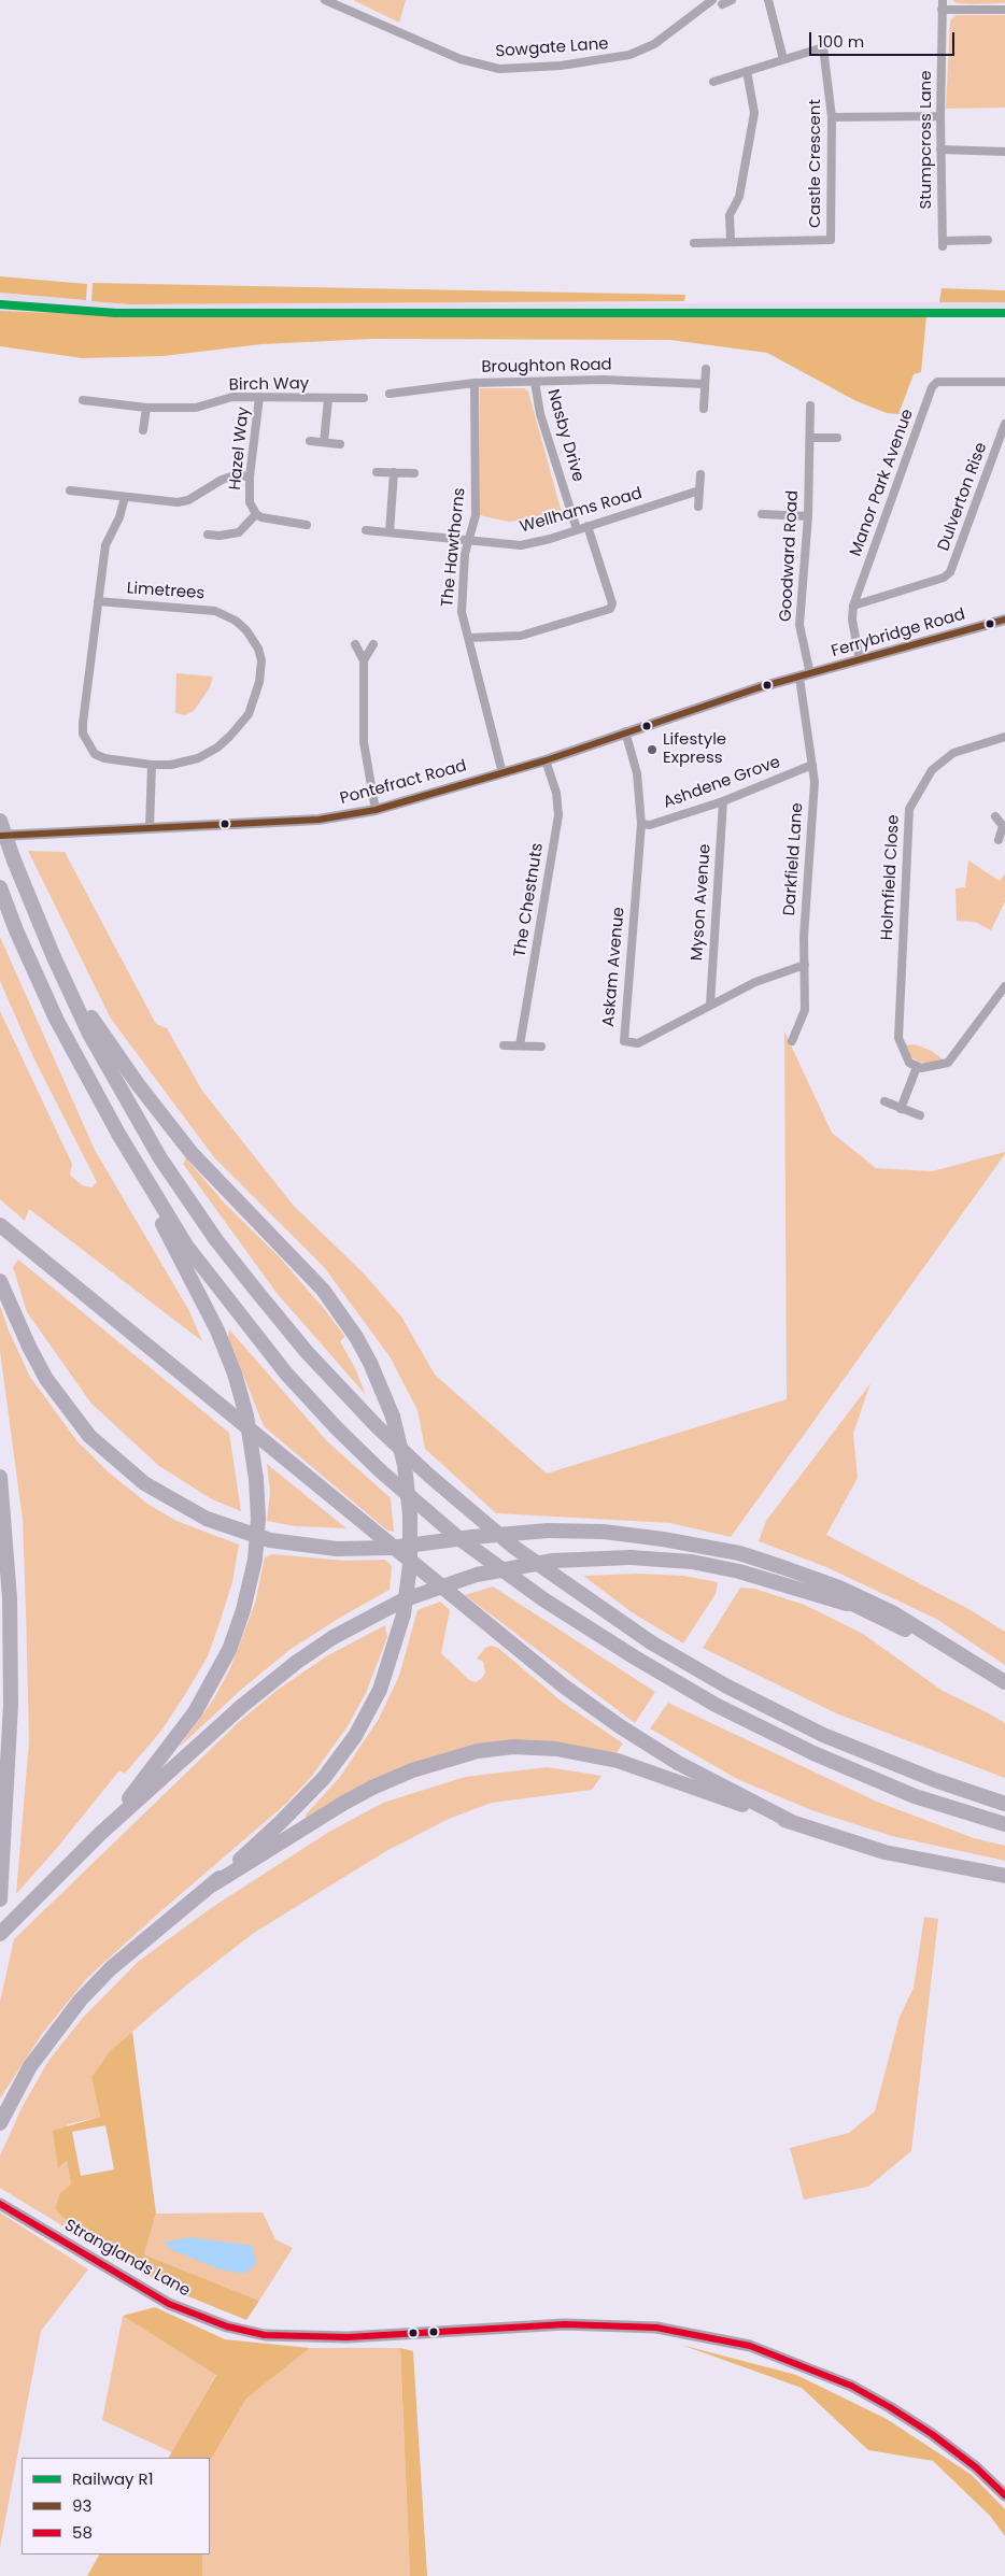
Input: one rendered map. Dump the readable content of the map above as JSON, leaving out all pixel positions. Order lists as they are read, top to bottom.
{
  "streets": {
    "main road": ["Stranglands Lane"],
    "street": [
      "Sowgate Lane",
      "Stumpcross Lane",
      "Castle Crescent",
      "Broughton Road",
      "Birch Way",
      "Nasby Drive",
      "Hazel Way",
      "Manor Park Avenue",
      "Dulverton Rise",
      "Wellhams Road",
      "The Hawthorns",
      "Goodward Road",
      "Limetrees",
      "Ferrybridge Road",
      "Pontefract Road",
      "Ashdene Grove",
      "Darkfield Lane",
      "Holmfield Close",
      "The Chestnuts",
      "Myson Avenue",
      "Askam Avenue"
    ]
  },
  "crossings": [
    ["Broughton Road", "Nasby Drive"],
    ["Broughton Road", "The Hawthorns"],
    ["Birch Way", "Hazel Way"],
    ["Nasby Drive", "Wellhams Road"],
    ["Manor Park Avenue", "Dulverton Rise"],
    ["Manor Park Avenue", "Ferrybridge Road"],
    ["Wellhams Road", "The Hawthorns"],
    ["The Hawthorns", "Pontefract Road"],
    ["Goodward Road", "Ferrybridge Road"],
    ["Goodward Road", "Pontefract Road"],
    ["Goodward Road", "Darkfield Lane"],
    ["Ferrybridge Road", "Pontefract Road"],
    ["Ferrybridge Road", "Darkfield Lane"],
    ["Pontefract Road", "Darkfield Lane"],
    ["Pontefract Road", "The Chestnuts"],
    ["Pontefract Road", "Askam Avenue"],
    ["Ashdene Grove", "Darkfield Lane"],
    ["Ashdene Grove", "Myson Avenue"],
    ["Ashdene Grove", "Askam Avenue"],
    ["Darkfield Lane", "Askam Avenue"],
    ["Myson Avenue", "Askam Avenue"]
  ],
  "places": ["Lifestyle Express"],
  "lines": ["rail line R1", "transit line 93", "transit line 58"],
  "legend": ["Railway R1", "93", "58"],
  "scale_bar": "100 m"
}
